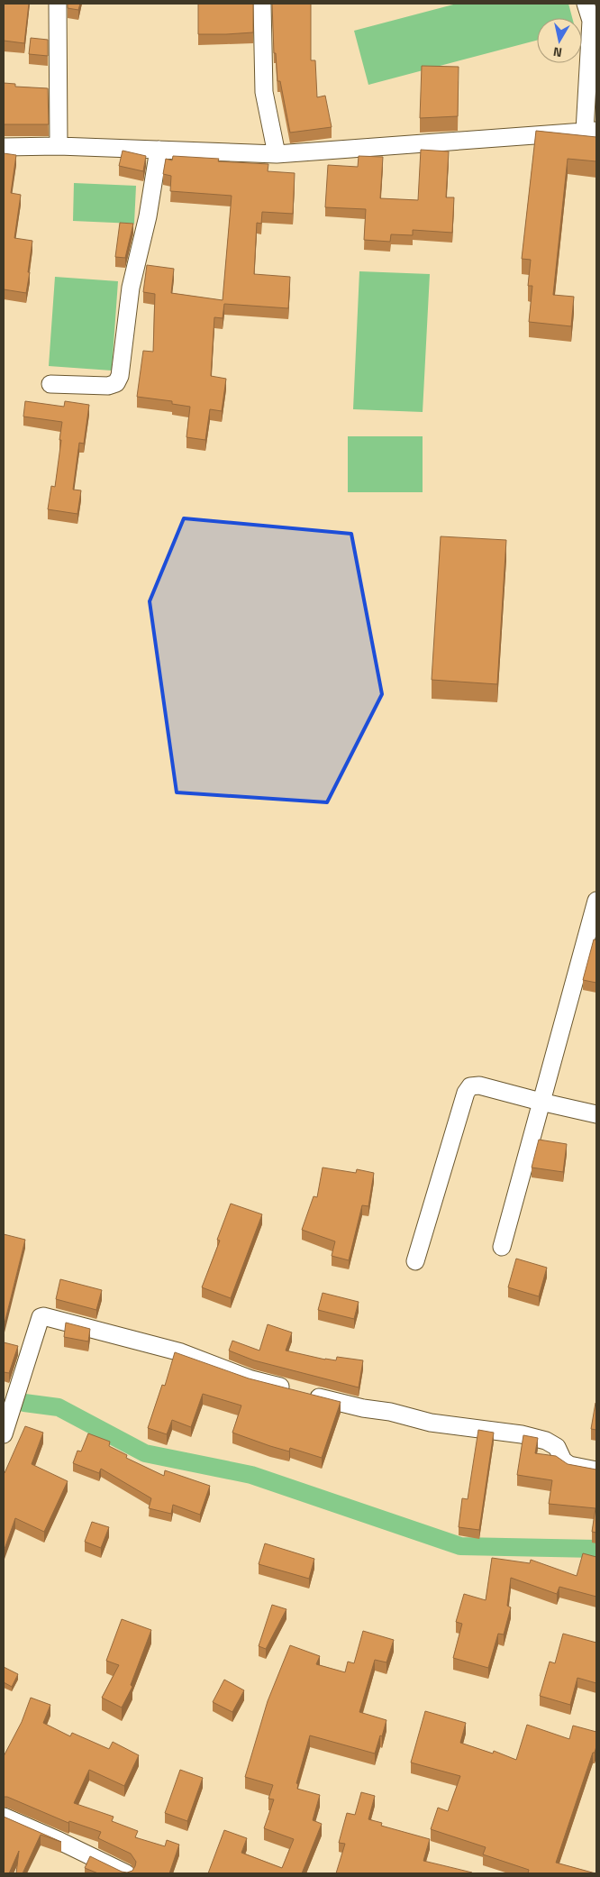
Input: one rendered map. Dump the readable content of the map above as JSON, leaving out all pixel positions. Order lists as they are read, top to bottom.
{
  "north": "bottom"
}
